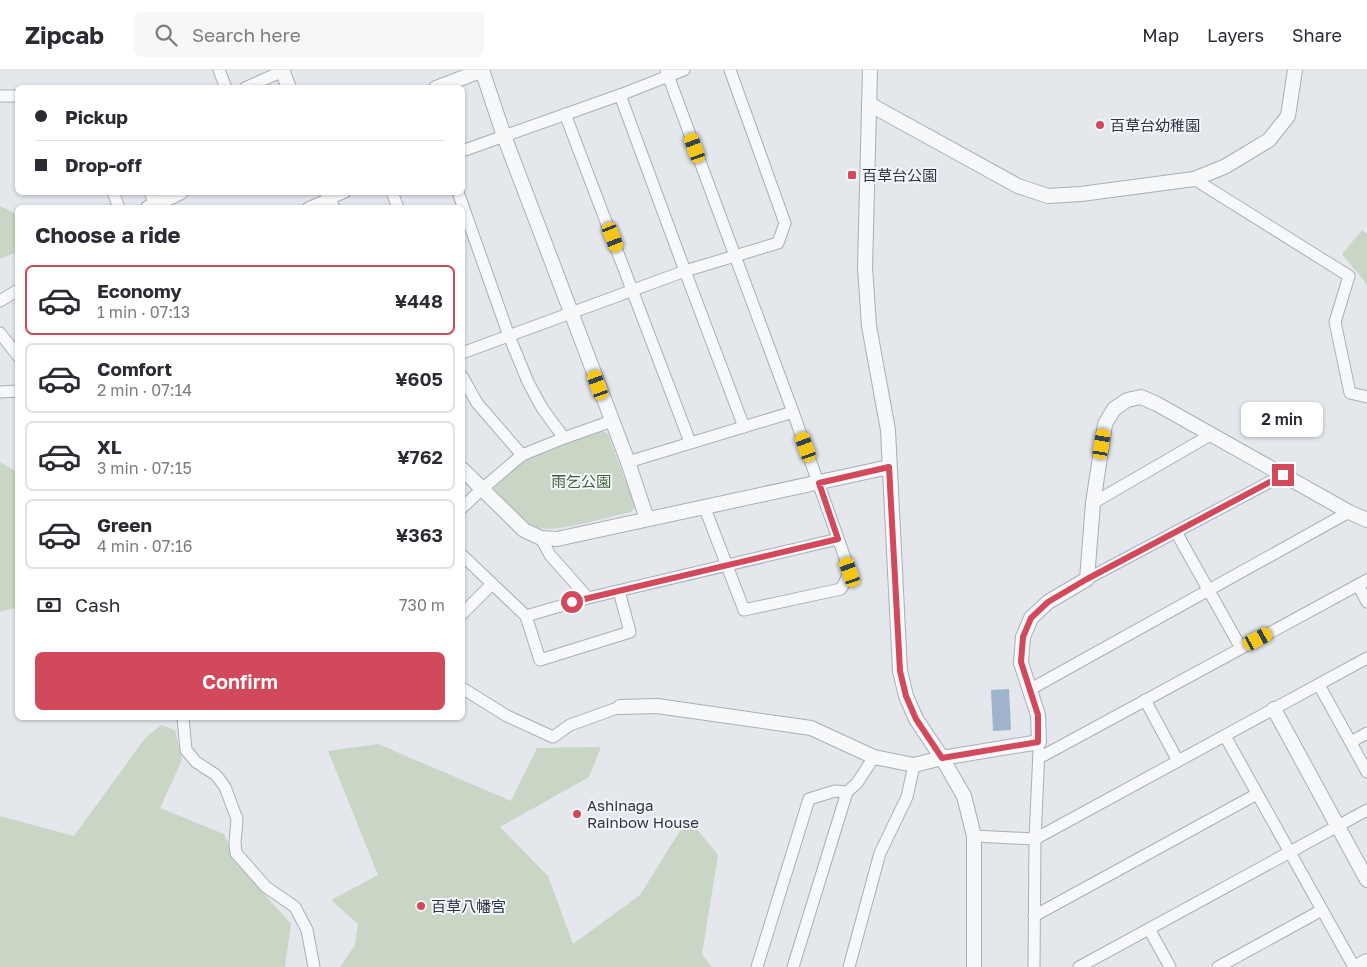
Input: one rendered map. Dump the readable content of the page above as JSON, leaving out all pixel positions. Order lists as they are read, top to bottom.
{
  "parks": ["雨乞公園"],
  "places": {
    "other": ["百草台幼稚園", "Ashinaga Rainbow House", "百草八幡宮"],
    "transit": ["百草台公園"]
  },
  "page": {
    "header": "Zipcab",
    "search": "Search here",
    "nav": ["Map", "Layers", "Share"],
    "banner": ["Pickup", "Drop-off"],
    "heading": "Choose a ride",
    "list": [
      {
        "name": "Economy",
        "note": "1 min · 07:13",
        "value": "¥448"
      },
      {
        "name": "Comfort",
        "note": "2 min · 07:14",
        "value": "¥605"
      },
      {
        "name": "XL",
        "note": "3 min · 07:15",
        "value": "¥762"
      },
      {
        "name": "Green",
        "note": "4 min · 07:16",
        "value": "¥363"
      }
    ],
    "bubble": "2 min",
    "pay": ["Cash", "730 m"],
    "buttons": "Confirm"
  }
}
